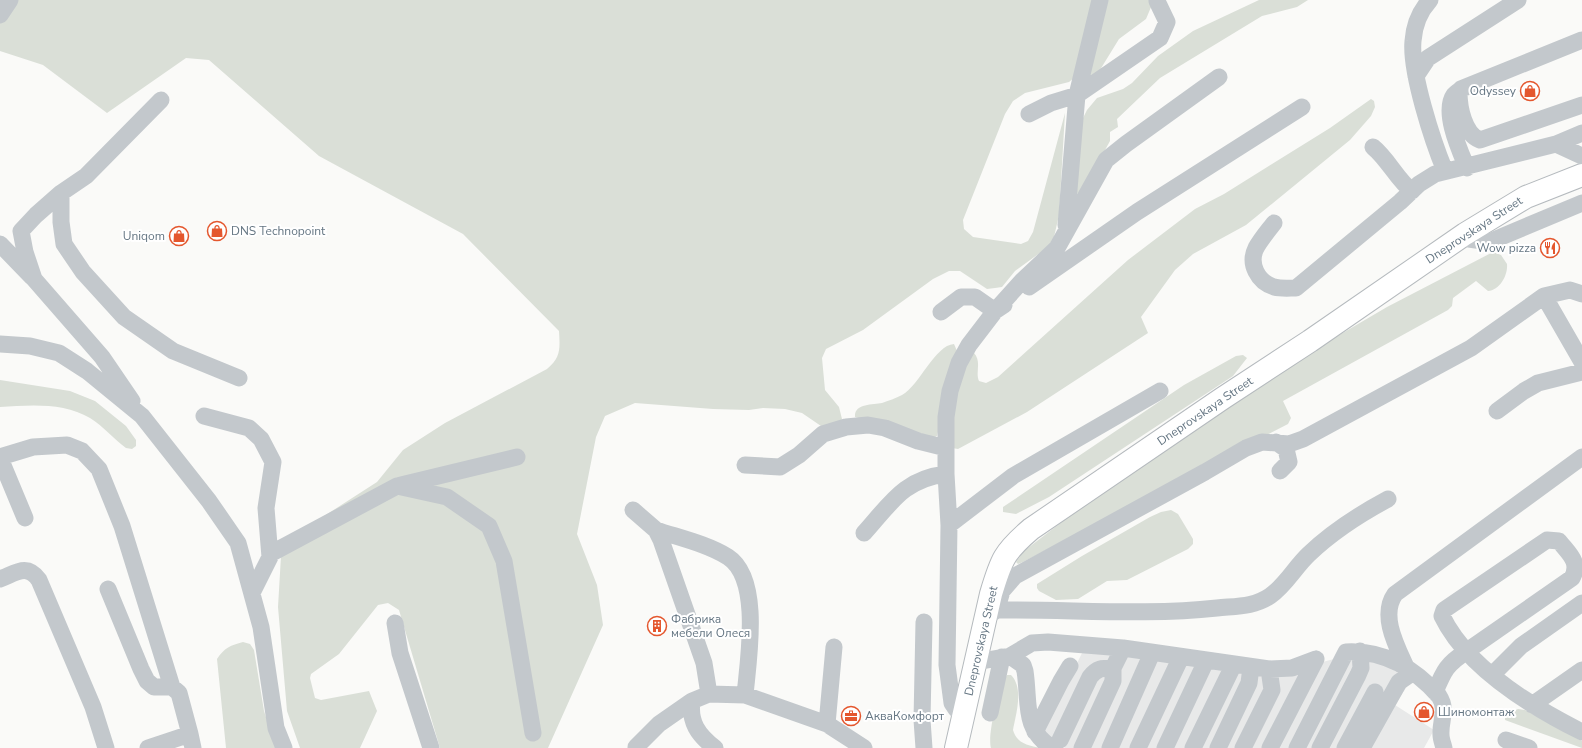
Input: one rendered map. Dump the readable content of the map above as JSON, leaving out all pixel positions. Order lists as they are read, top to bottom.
{
  "streets": {
    "main road": ["Dneprovskaya Street"]
  },
  "places": {
    "shop": [
      "Odyssey",
      "DNS Technopoint",
      "Uniqom",
      "Шиномонтаж"
    ],
    "restaurant": ["Wow pizza"],
    "building": ["Фабрика мебели Олеся"],
    "office": ["АкваКомфорт"]
  }
}
